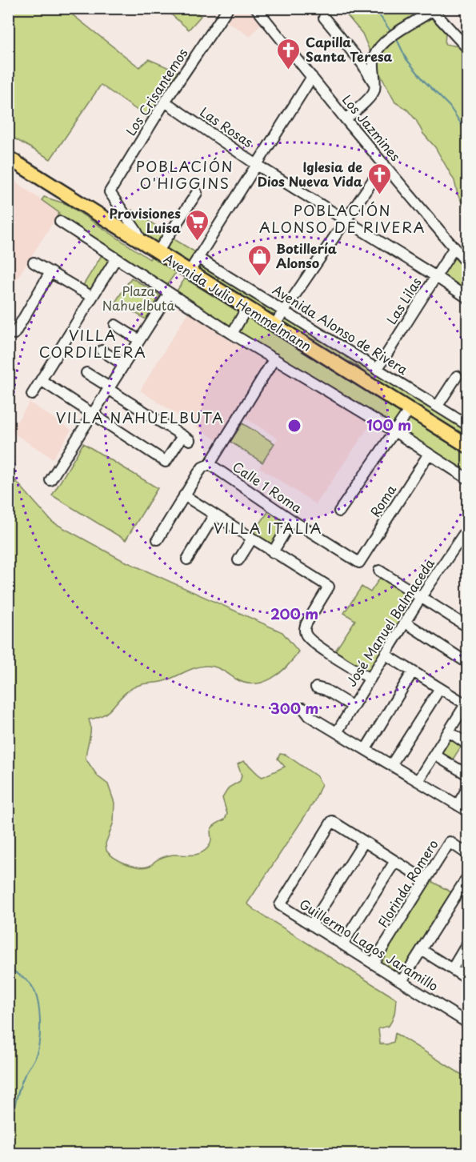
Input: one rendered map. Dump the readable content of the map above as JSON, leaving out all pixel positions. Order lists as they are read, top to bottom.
{
  "streets": {
    "highway": ["Avenida Julio Hemmelmann"],
    "street": [
      "Los Crisantemos",
      "Las Rosas",
      "Los Jazmines",
      "Las Lilas",
      "Avenida Alonso de Rivera",
      "Calle 1 Roma",
      "Roma",
      "José Manuel Balmaceda",
      "Florinda Romero",
      "Guillermo Lagos Jaramillo"
    ]
  },
  "crossings": [
    ["Los Crisantemos", "Las Rosas"],
    ["Los Crisantemos", "Avenida Julio Hemmelmann"],
    ["Las Rosas", "Las Lilas"],
    ["Los Jazmines", "Las Lilas"],
    ["Las Lilas", "Avenida Alonso de Rivera"],
    ["Calle 1 Roma", "Roma"],
    ["Florinda Romero", "Guillermo Lagos Jaramillo"]
  ],
  "districts": [
    "POBLACIÓN O'HIGGINS",
    "POBLACIÓN ALONSO DE RIVERA",
    "VILLA CORDILLERA",
    "VILLA NAHUELBUTA",
    "VILLA ITALIA"
  ],
  "parks": ["Plaza Nahuelbuta"],
  "places": {
    "church": ["Capilla Santa Teresa", "Iglesia de Dios Nueva Vida"],
    "supermarket": ["Provisiones Luisa"],
    "shop": ["Botillería Alonso"]
  },
  "rings": ["100 m", "200 m", "300 m"]
}
